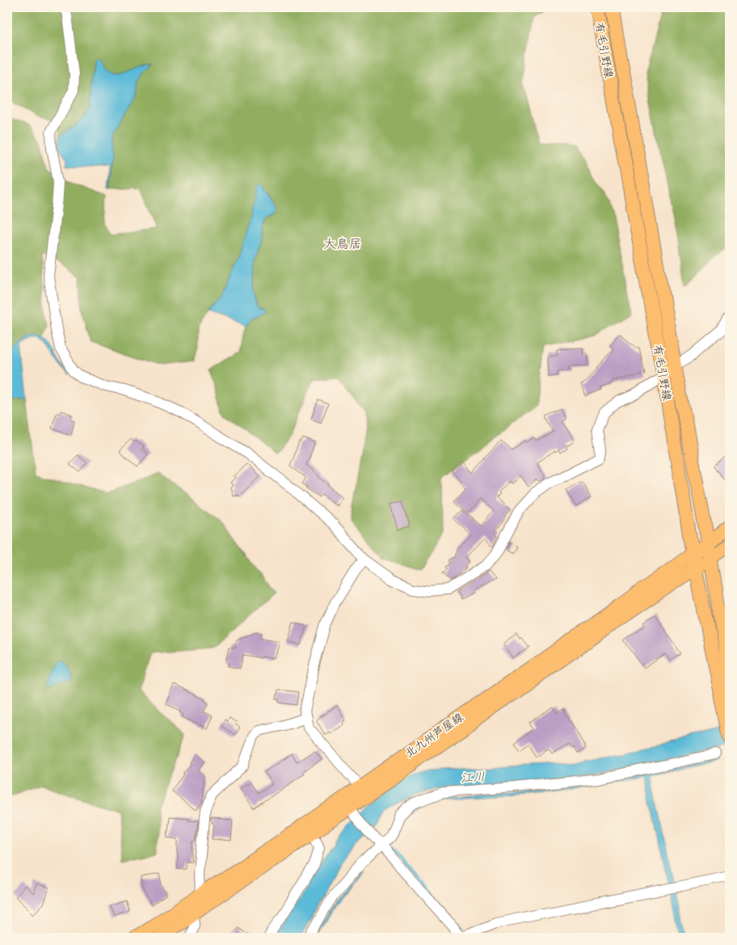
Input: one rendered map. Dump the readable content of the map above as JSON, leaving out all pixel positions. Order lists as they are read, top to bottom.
{
  "streets": {
    "main road": ["有毛引野線", "北九州芦屋線"]
  },
  "crossings": [
    ["有毛引野線", "北九州芦屋線"]
  ],
  "districts": ["大鳥居"],
  "water": ["江川"]
}
